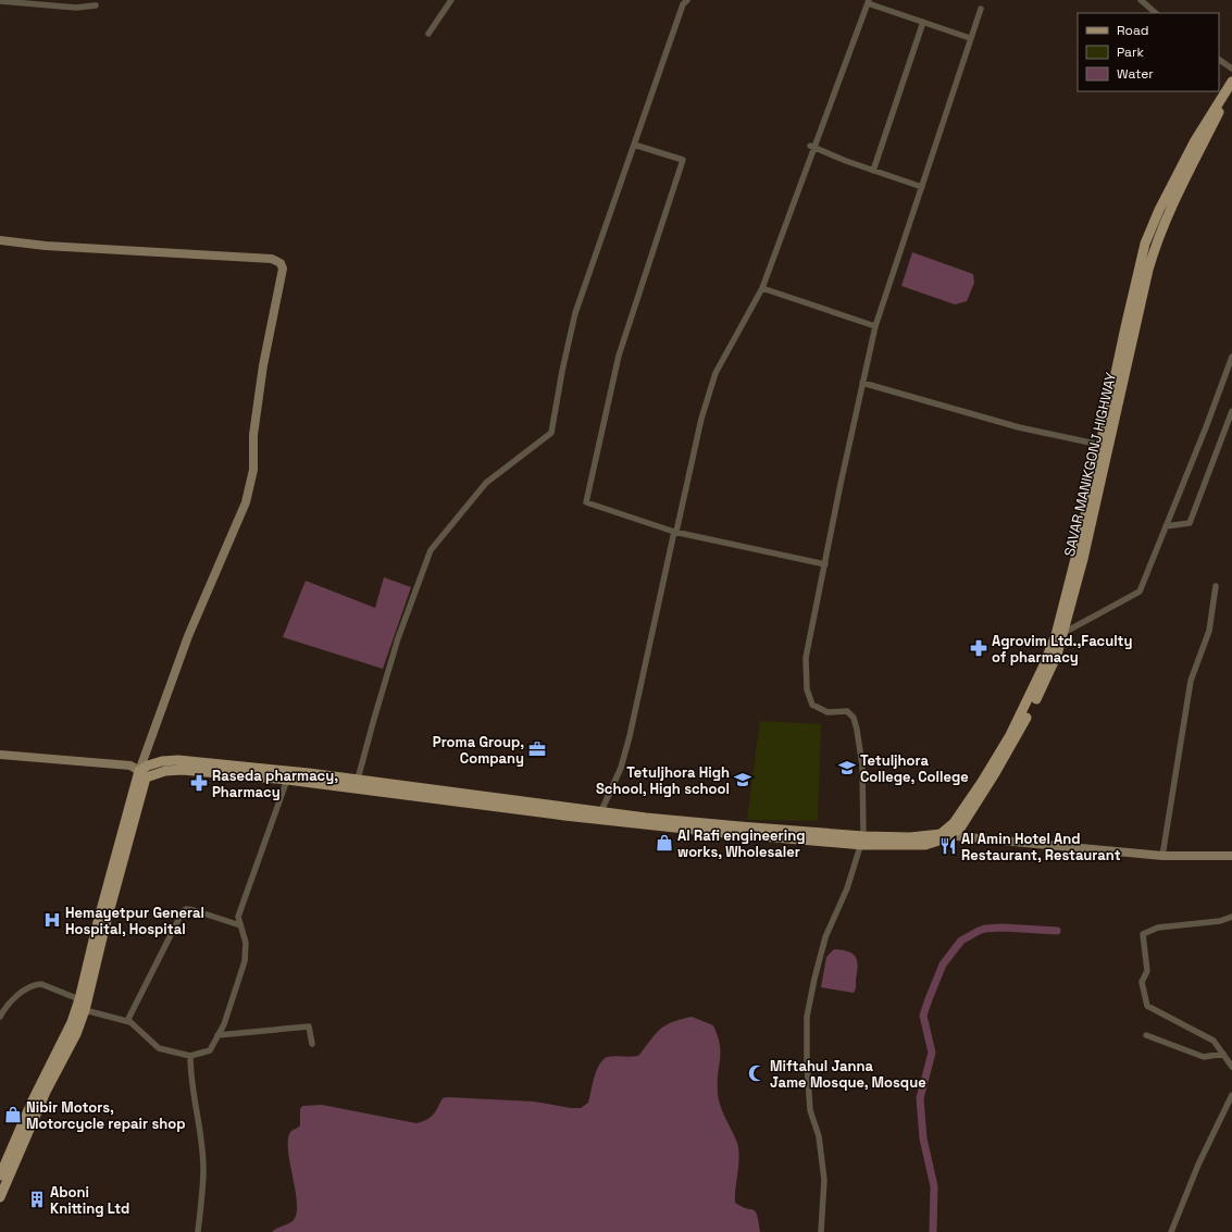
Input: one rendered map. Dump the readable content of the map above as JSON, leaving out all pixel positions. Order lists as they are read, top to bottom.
{
  "streets": {
    "main road": ["SAVAR MANIKGONJ HIGHWAY"]
  },
  "places": {
    "pharmacy": ["Agrovim Ltd.,Faculty of pharmacy", "Raseda pharmacy, Pharmacy"],
    "office": ["Proma Group, Company"],
    "school or university": ["Tetuljhora College, College", "Tetuljhora High School, High school"],
    "shop": ["Al Rafi engineering works, Wholesaler", "Nibir Motors, Motorcycle repair shop"],
    "restaurant": ["Al Amin Hotel And Restaurant, Restaurant"],
    "hospital": ["Hemayetpur General Hospital, Hospital"],
    "mosque": ["Miftahul Janna Jame Mosque, Mosque"],
    "building": ["Aboni Knitting Ltd"]
  },
  "legend": ["Road", "Park", "Water"]
}
